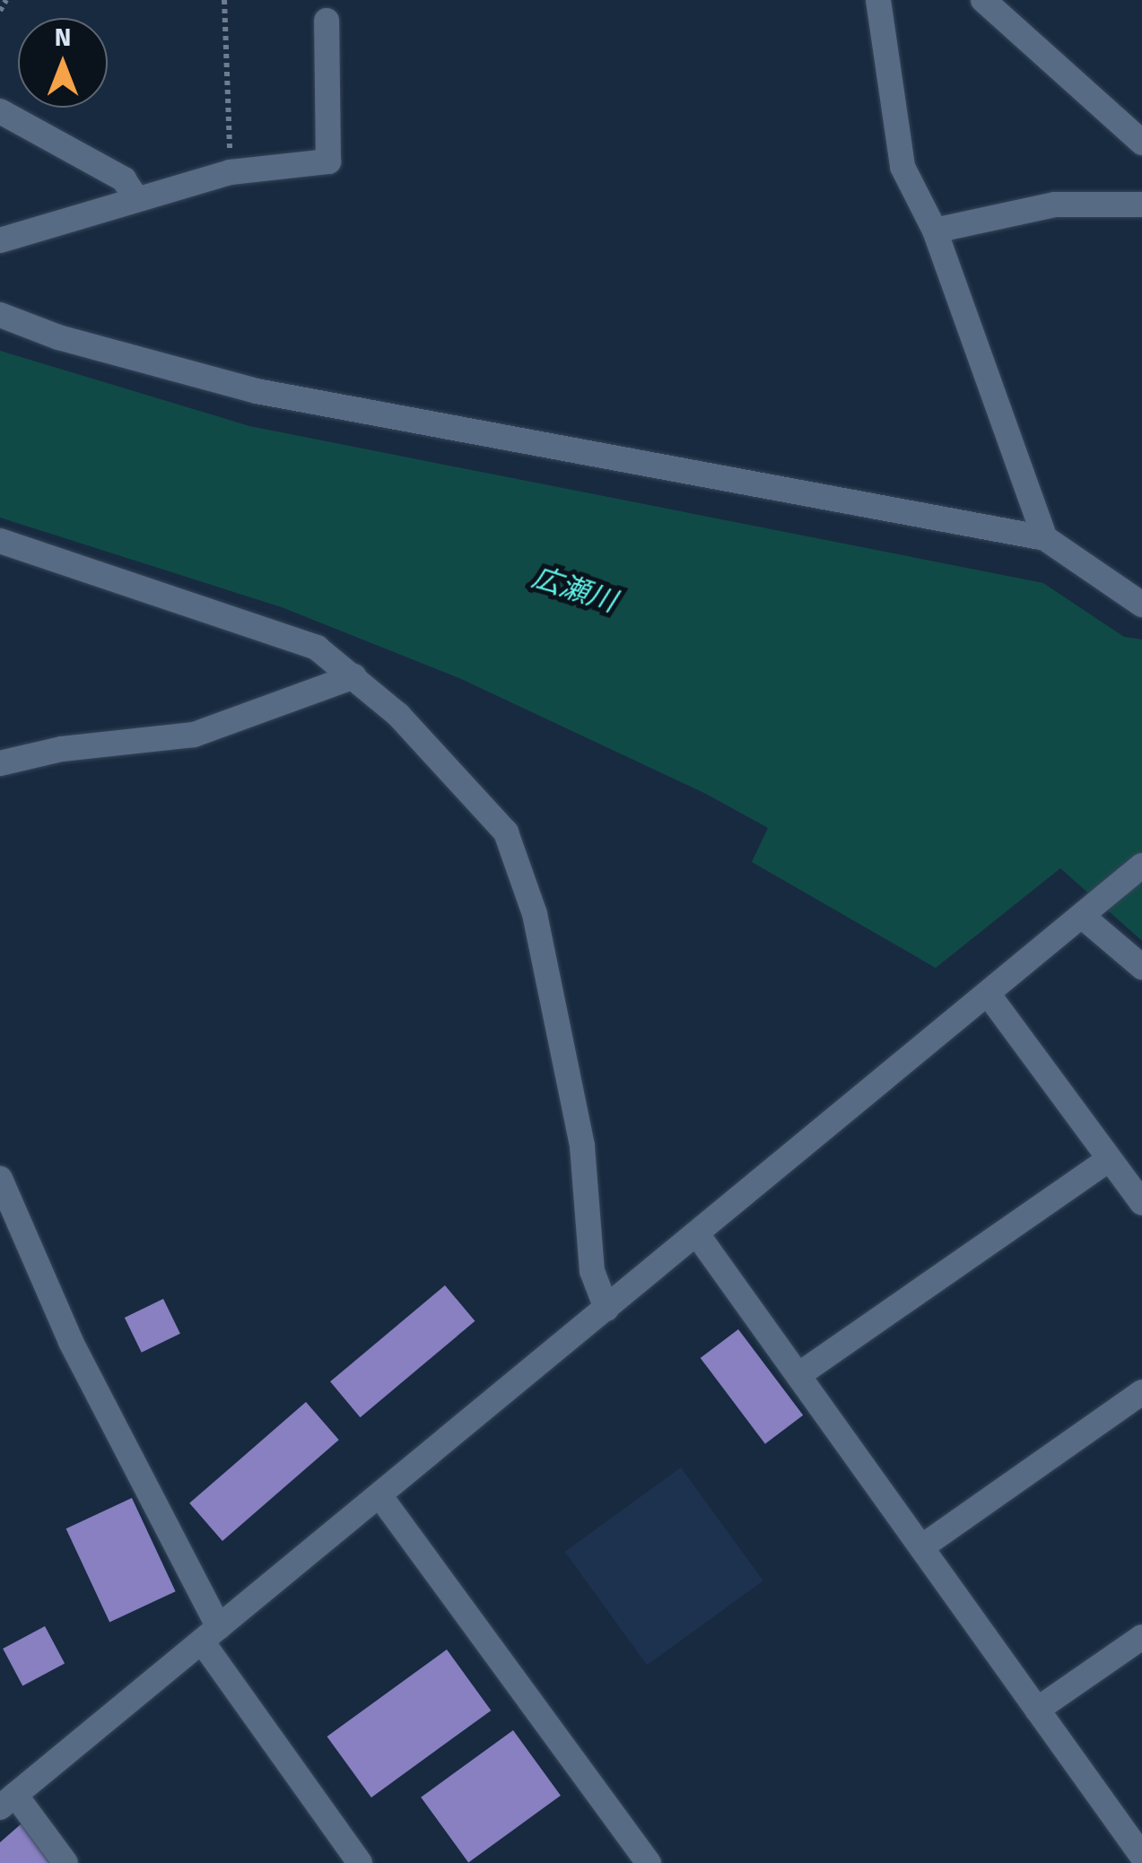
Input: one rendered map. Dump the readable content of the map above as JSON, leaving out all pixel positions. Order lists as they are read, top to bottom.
{
  "water": ["広瀬川"],
  "north": "top"
}
